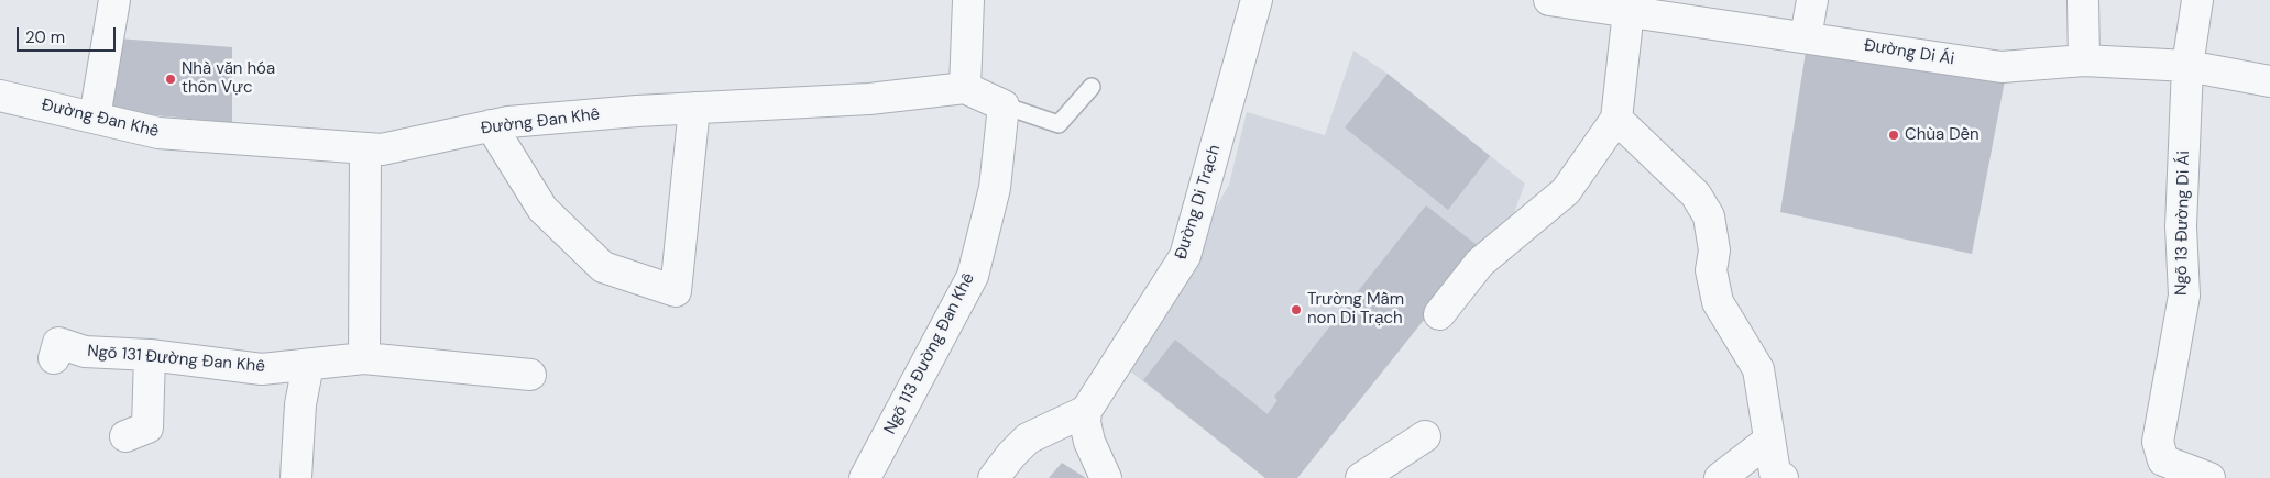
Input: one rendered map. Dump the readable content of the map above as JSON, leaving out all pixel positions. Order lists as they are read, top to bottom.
{
  "streets": {
    "street": [
      "Đường Di Ái",
      "Đường Đan Khê",
      "Đường Di Trạch",
      "Ngõ 13 Đường Di Ái",
      "Ngõ 113 Đường Đan Khê",
      "Ngõ 131 Đường Đan Khê"
    ]
  },
  "crossings": [
    ["Đường Di Ái", "Ngõ 13 Đường Di Ái"]
  ],
  "places": ["Nhà văn hóa thôn Vực", "Chùa Dền", "Trường Mầm non Di Trạch"],
  "scale_bar": "20 m"
}
